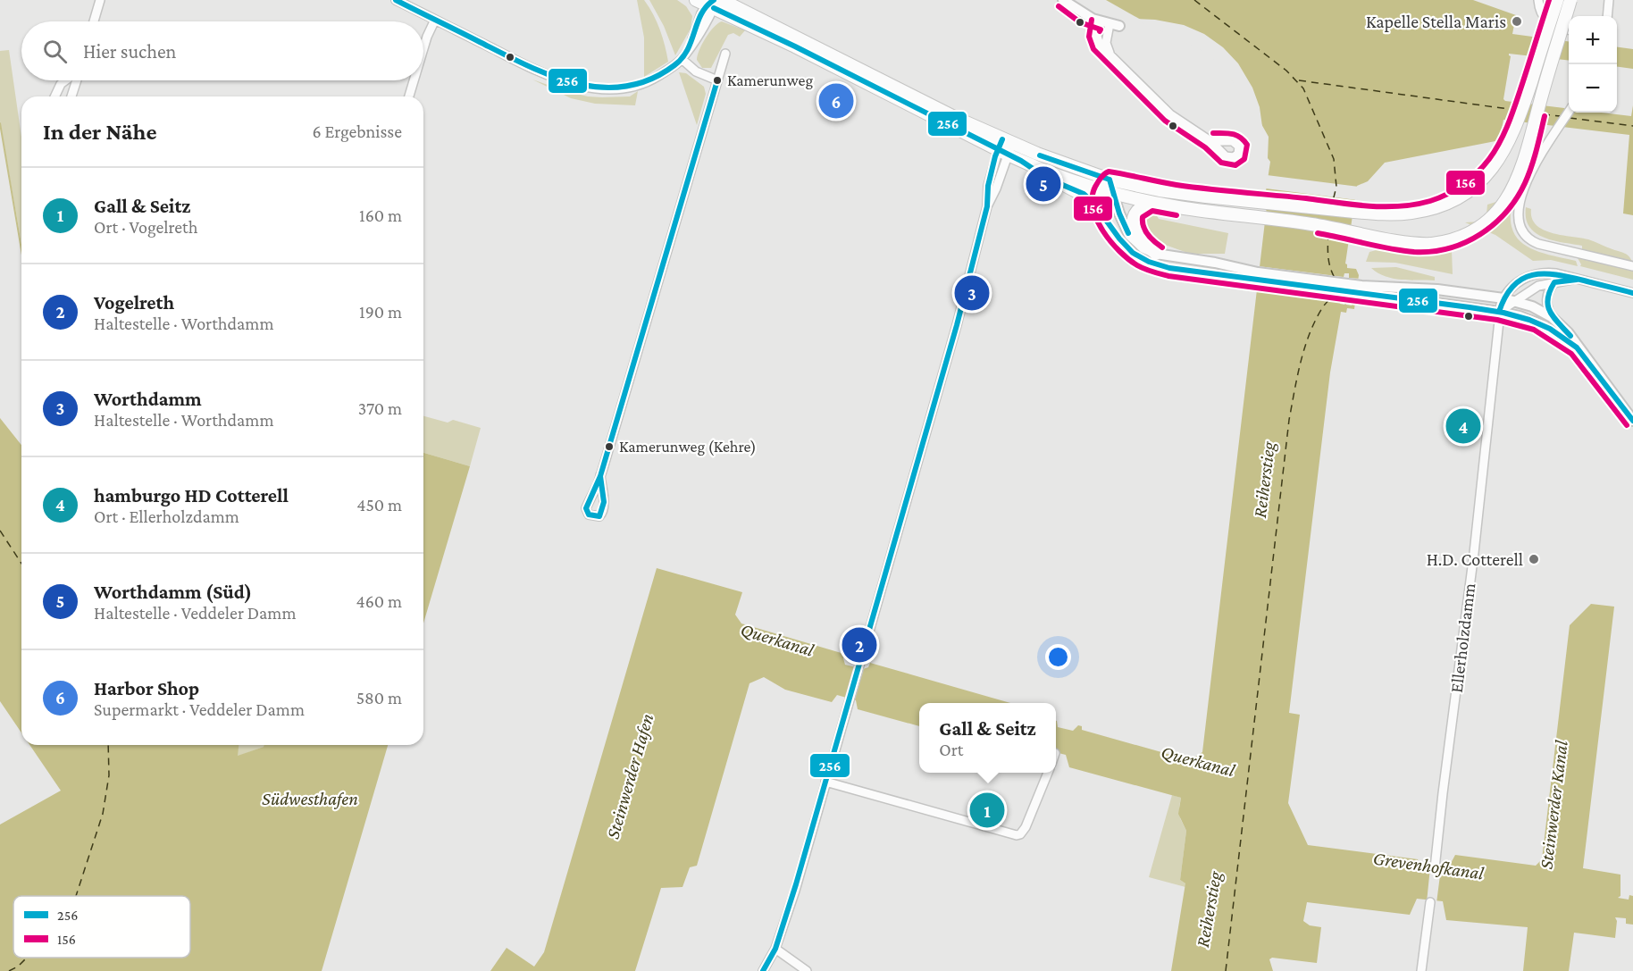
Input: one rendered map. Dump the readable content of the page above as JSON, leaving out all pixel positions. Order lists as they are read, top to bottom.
{
  "streets": {
    "street": ["Ellerholzdamm"]
  },
  "water": [
    "Reiherstieg",
    "Querkanal",
    "Steinwerder Hafen",
    "Südwesthafen",
    "Steinwerder Kanal",
    "Grevenhofkanal"
  ],
  "places": [
    "Kapelle Stella Maris",
    "Kamerunweg",
    "Kamerunweg (Kehre)",
    "H.D. Cotterell"
  ],
  "lines": ["transit line 256", "transit line 156"],
  "legend": ["256", "156"],
  "page": {
    "map_buttons": ["+", "−"],
    "search": "Hier suchen",
    "pins": [
      "6",
      "5",
      "3",
      "4",
      "2",
      "1"
    ],
    "heading": ["In der Nähe", "6 Ergebnisse"],
    "list": [
      {
        "mark": "1",
        "name": "Gall & Seitz",
        "note": "Ort · Vogelreth",
        "value": "160 m"
      },
      {
        "mark": "2",
        "name": "Vogelreth",
        "note": "Haltestelle · Worthdamm",
        "value": "190 m"
      },
      {
        "mark": "3",
        "name": "Worthdamm",
        "note": "Haltestelle · Worthdamm",
        "value": "370 m"
      },
      {
        "mark": "4",
        "name": "hamburgo HD Cotterell",
        "note": "Ort · Ellerholzdamm",
        "value": "450 m"
      },
      {
        "mark": "5",
        "name": "Worthdamm (Süd)",
        "note": "Haltestelle · Veddeler Damm",
        "value": "460 m"
      },
      {
        "mark": "6",
        "name": "Harbor Shop",
        "note": "Supermarkt · Veddeler Damm",
        "value": "580 m"
      }
    ],
    "popup": ["Gall & Seitz", "Ort"]
  }
}
